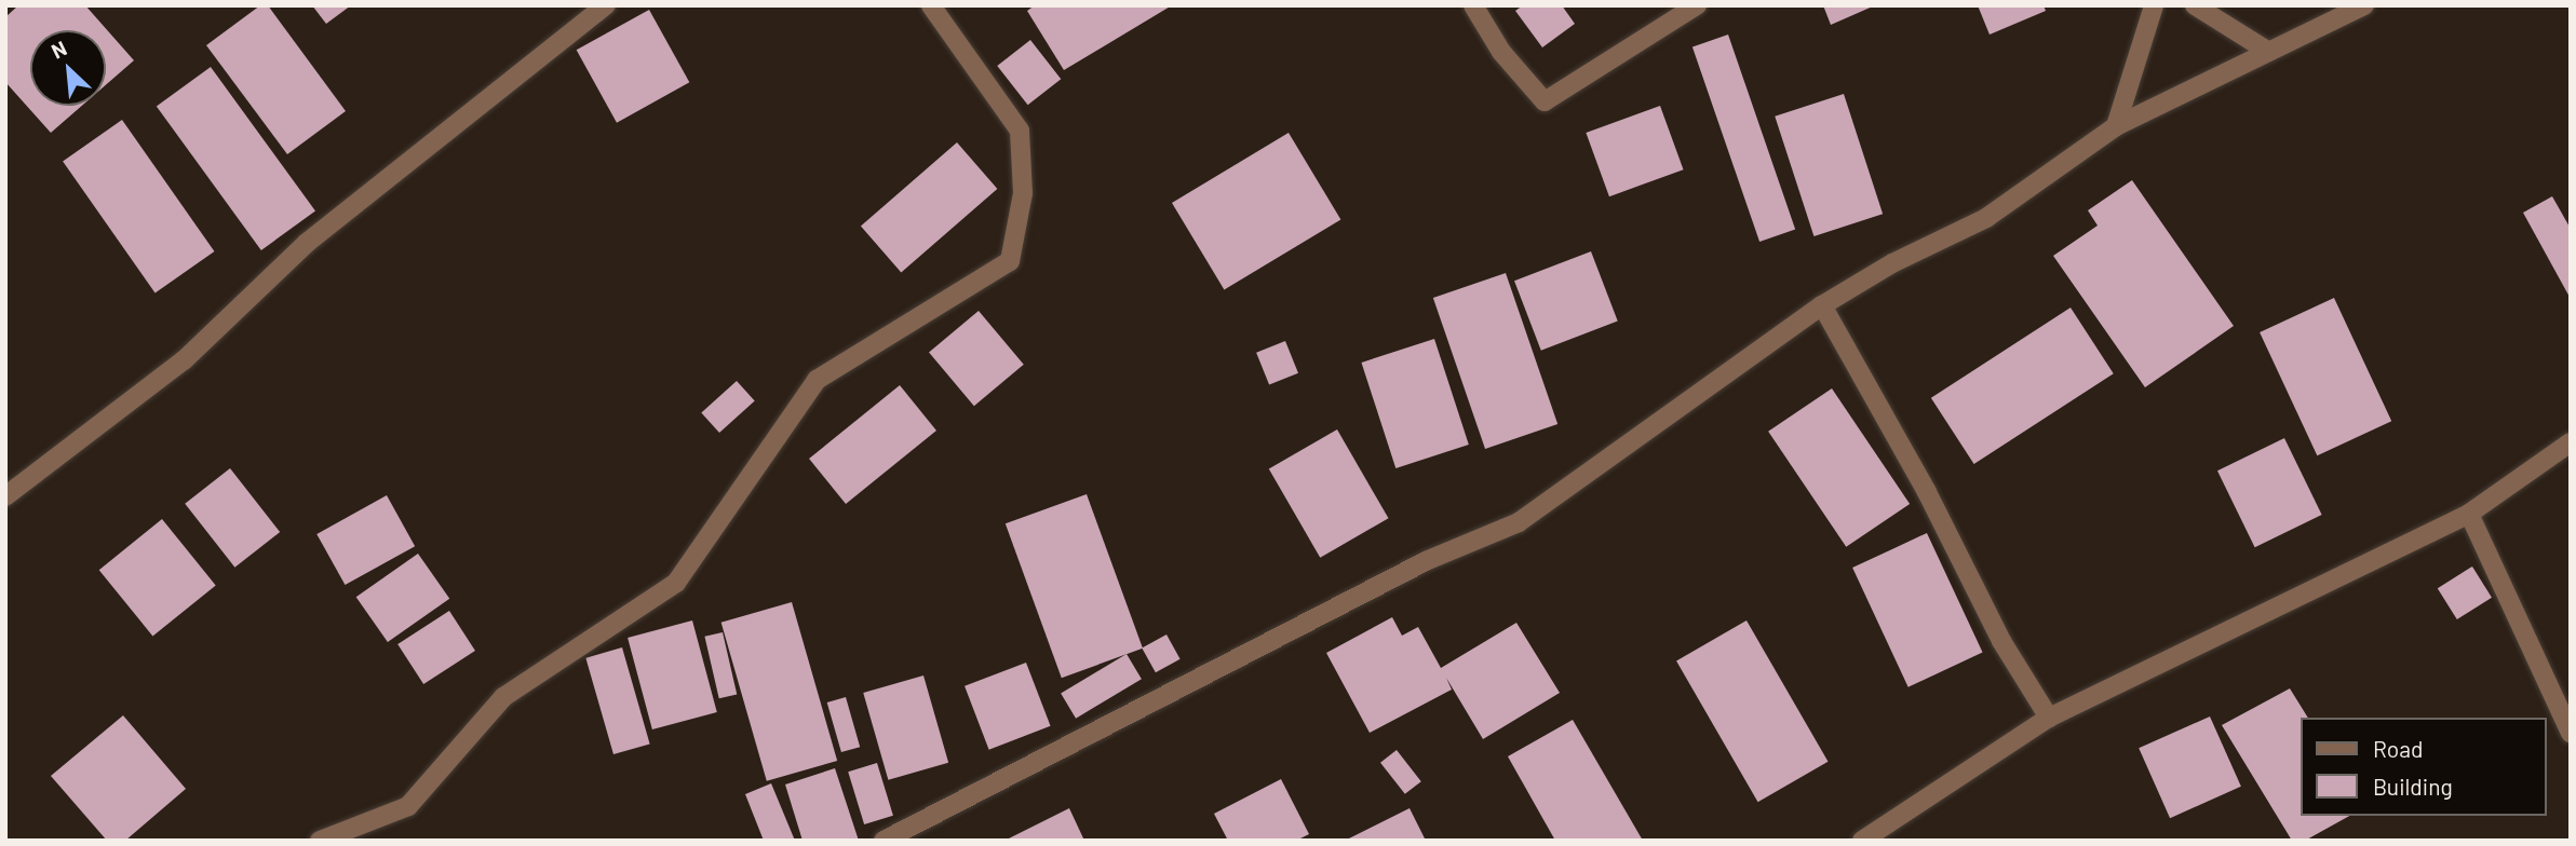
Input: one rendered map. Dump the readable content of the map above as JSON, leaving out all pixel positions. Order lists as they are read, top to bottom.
{
  "legend": ["Road", "Building"],
  "north": "top left"
}
